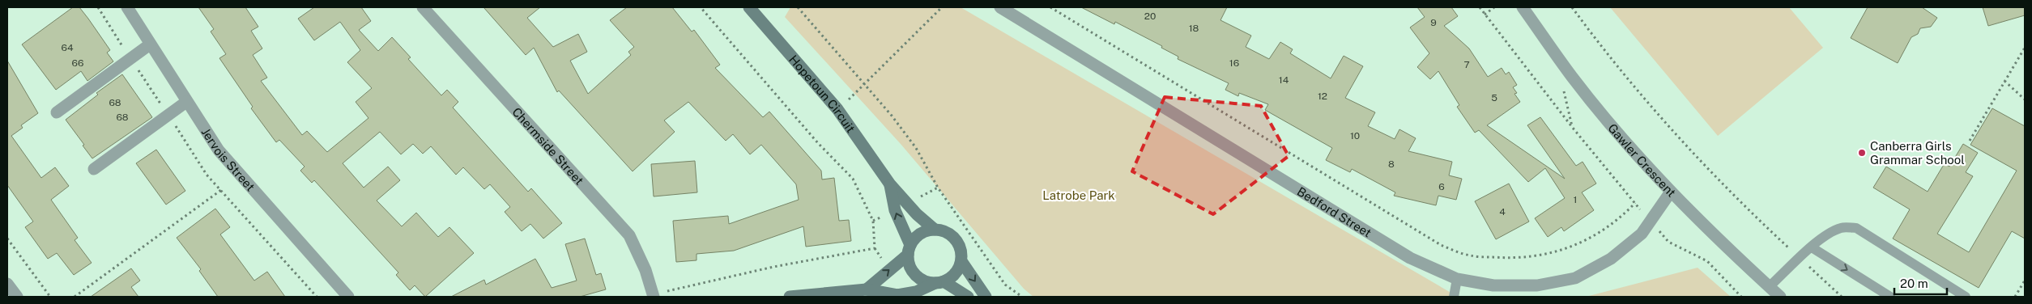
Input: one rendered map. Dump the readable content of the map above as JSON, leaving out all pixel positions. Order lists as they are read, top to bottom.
{
  "streets": {
    "main road": ["Hopetoun Circuit"],
    "street": [
      "Chermside Street",
      "Jervois Street",
      "Gawler Crescent",
      "Bedford Street"
    ]
  },
  "crossings": [
    ["Gawler Crescent", "Bedford Street"]
  ],
  "parks": ["Latrobe Park"],
  "places": ["Canberra Girls Grammar School"],
  "house_numbers": [
    "20",
    "9",
    "18",
    "64",
    "66",
    "16",
    "7",
    "14",
    "12",
    "5",
    "68",
    "68",
    "10",
    "8",
    "6",
    "1",
    "4"
  ],
  "scale_bar": "20 m"
}
